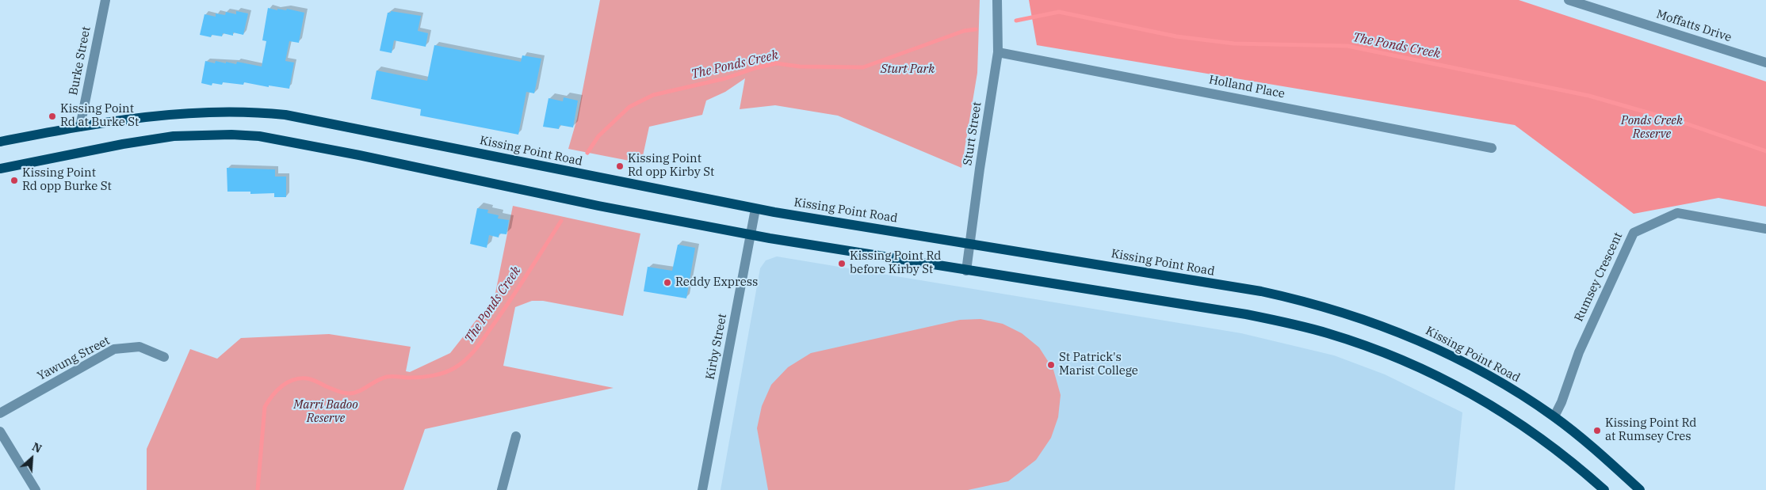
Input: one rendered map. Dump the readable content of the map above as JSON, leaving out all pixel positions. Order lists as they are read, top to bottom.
{
  "streets": {
    "main road": ["Kissing Point Road"],
    "street": [
      "Moffatts Drive",
      "Burke Street",
      "Holland Place",
      "Sturt Street",
      "Rumsey Crescent",
      "Kirby Street",
      "Yawung Street"
    ]
  },
  "crossings": [
    ["Burke Street", "Kissing Point Road"],
    ["Holland Place", "Sturt Street"],
    ["Sturt Street", "Kissing Point Road"],
    ["Kissing Point Road", "Rumsey Crescent"],
    ["Kissing Point Road", "Kirby Street"]
  ],
  "water": ["The Ponds Creek"],
  "parks": ["Sturt Park", "Ponds Creek Reserve", "Marri Badoo Reserve"],
  "places": [
    "Kissing Point Rd at Burke St",
    "Kissing Point Rd opp Kirby St",
    "Kissing Point Rd opp Burke St",
    "Kissing Point Rd before Kirby St",
    "Reddy Express",
    "St Patrick's Marist College",
    "Kissing Point Rd at Rumsey Cres"
  ],
  "north": "top right"
}
